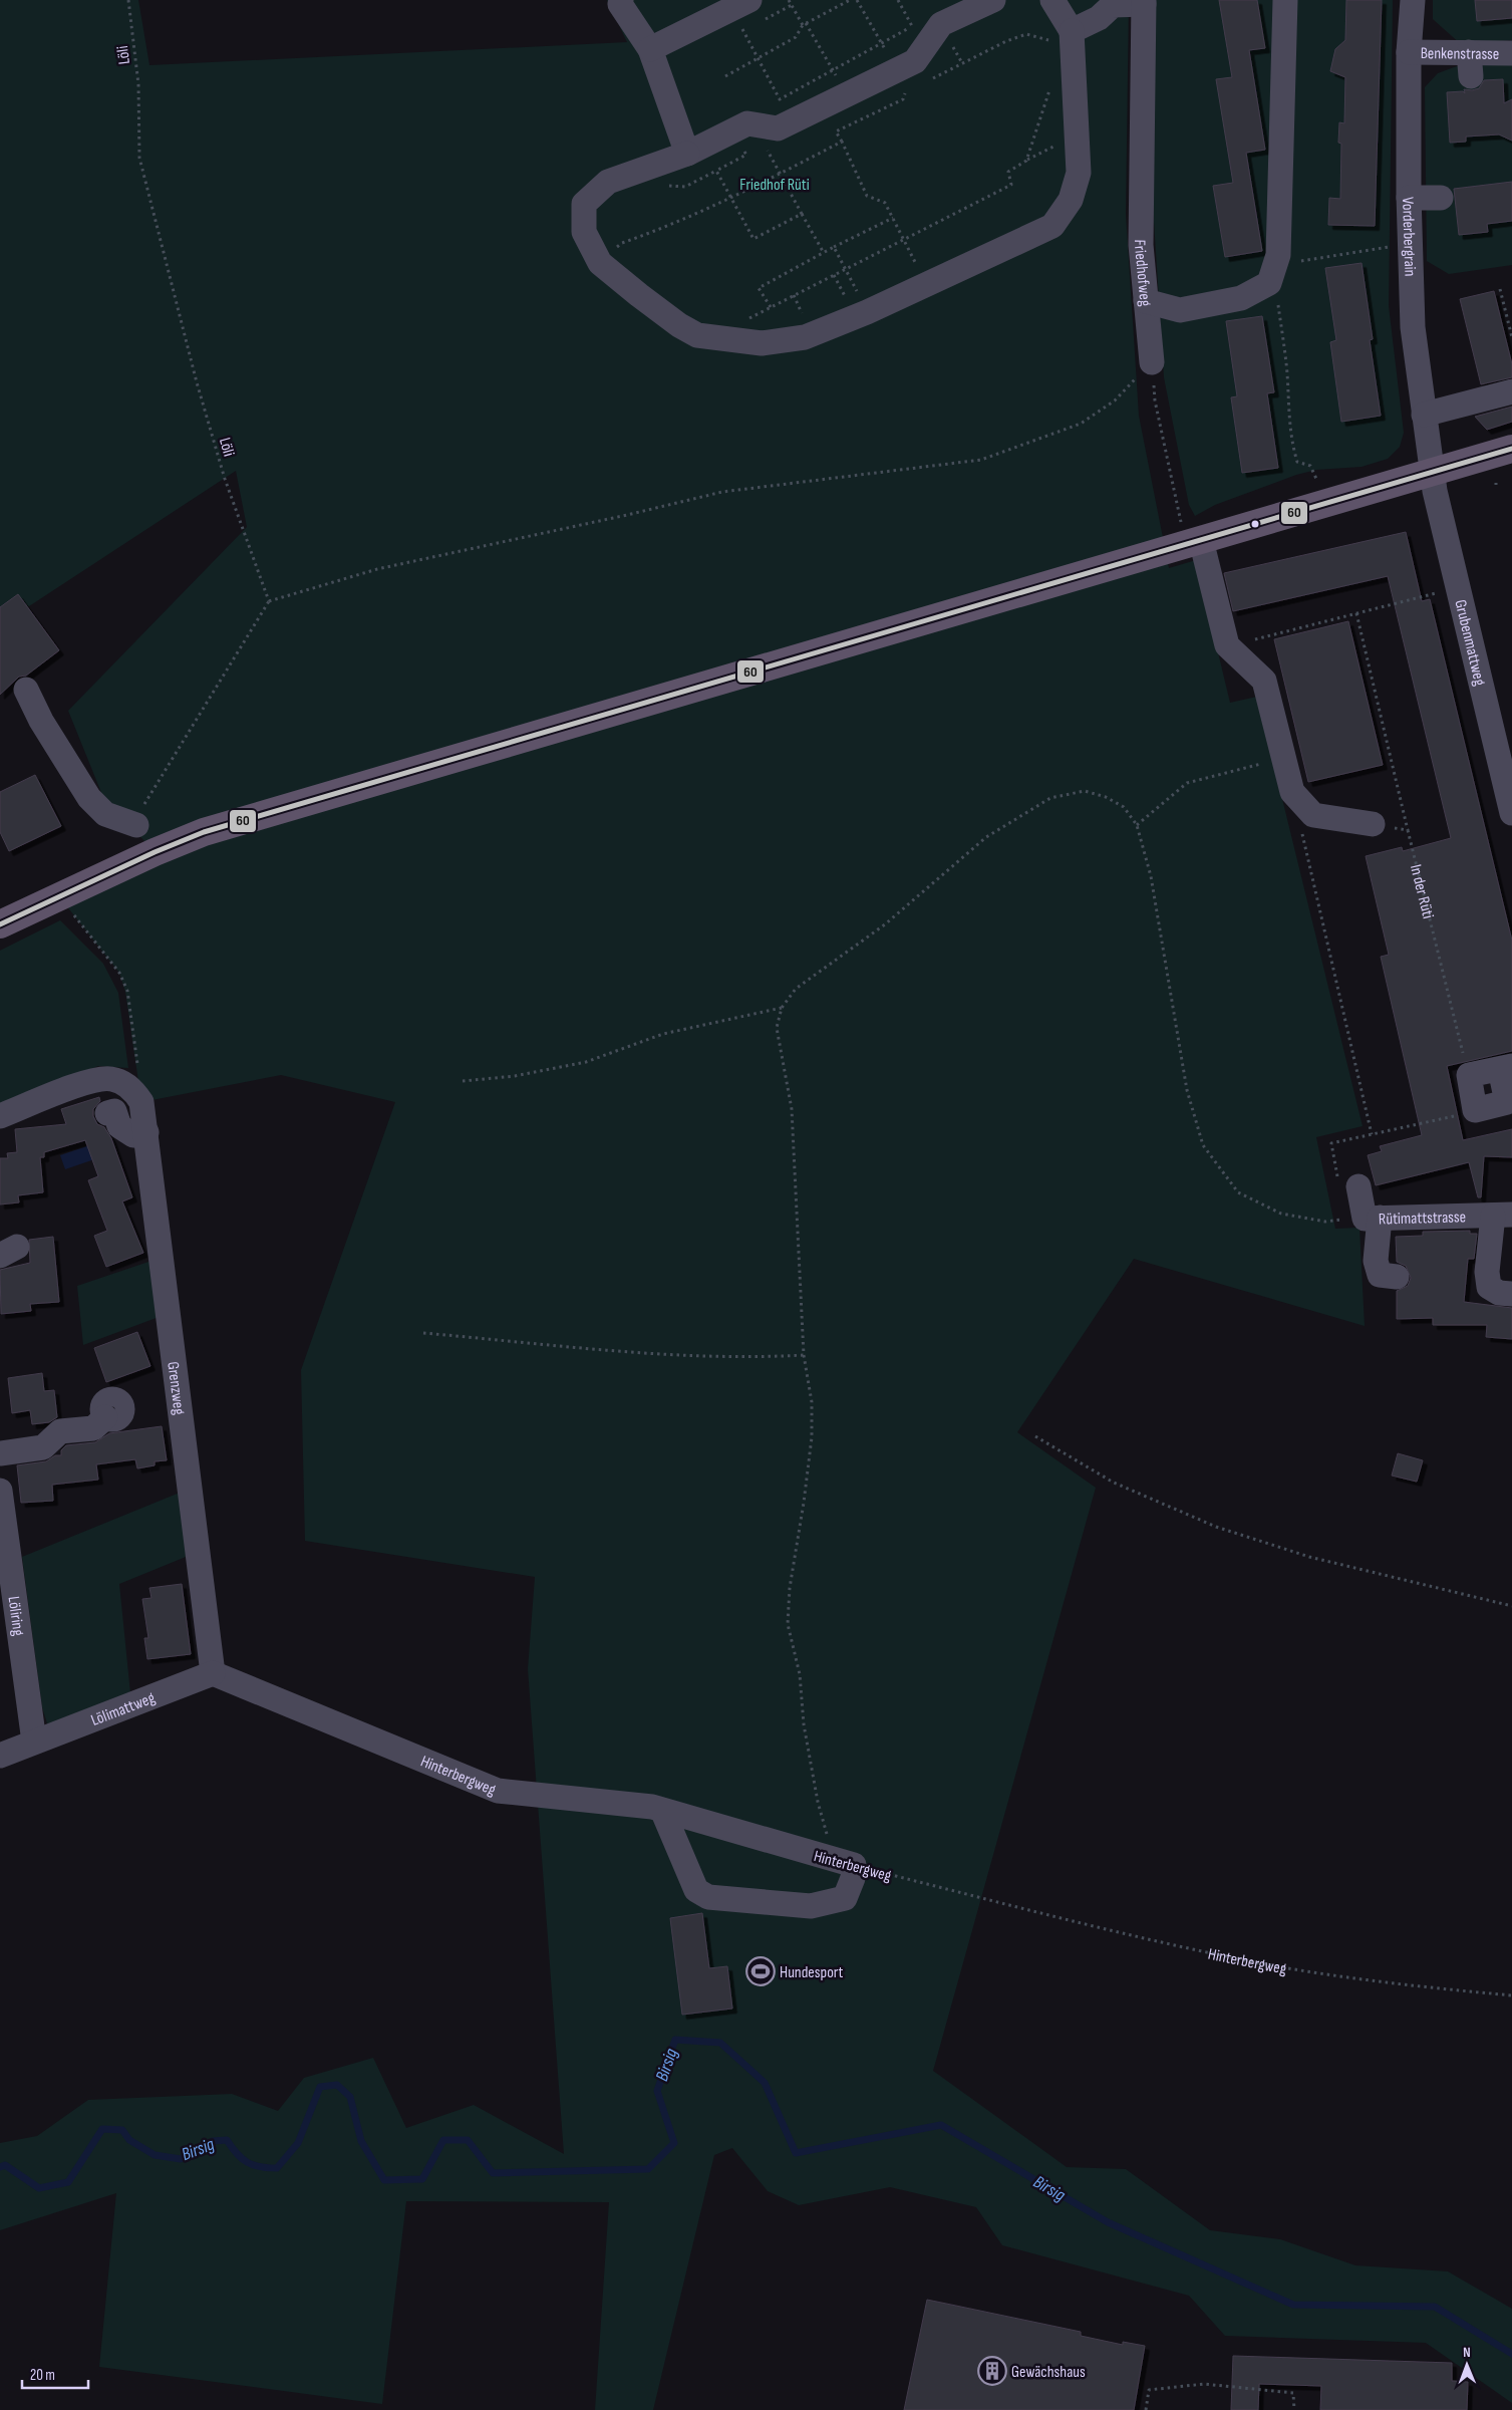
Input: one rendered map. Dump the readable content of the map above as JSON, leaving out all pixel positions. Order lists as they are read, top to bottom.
{
  "streets": {
    "street": [
      "Benkenstrasse",
      "Vorderbergrain",
      "Friedhofweg",
      "Grubenmattweg",
      "Rütimattstrasse",
      "Grenzweg",
      "Löliring",
      "Lölimattweg",
      "Hinterbergweg"
    ],
    "path": ["Löli", "In der Rüti"]
  },
  "crossings": [
    ["Benkenstrasse", "Vorderbergrain"],
    ["Vorderbergrain", "Grubenmattweg"],
    ["Grenzweg", "Lölimattweg"],
    ["Grenzweg", "Hinterbergweg"],
    ["Löliring", "Lölimattweg"],
    ["Lölimattweg", "Hinterbergweg"]
  ],
  "water": ["Birsig"],
  "parks": ["Friedhof Rüti"],
  "places": {
    "sports": ["Hundesport"],
    "building": ["Gewächshaus"]
  },
  "lines": ["transit line 60"],
  "scale_bar": "20 m",
  "north": "top"
}
